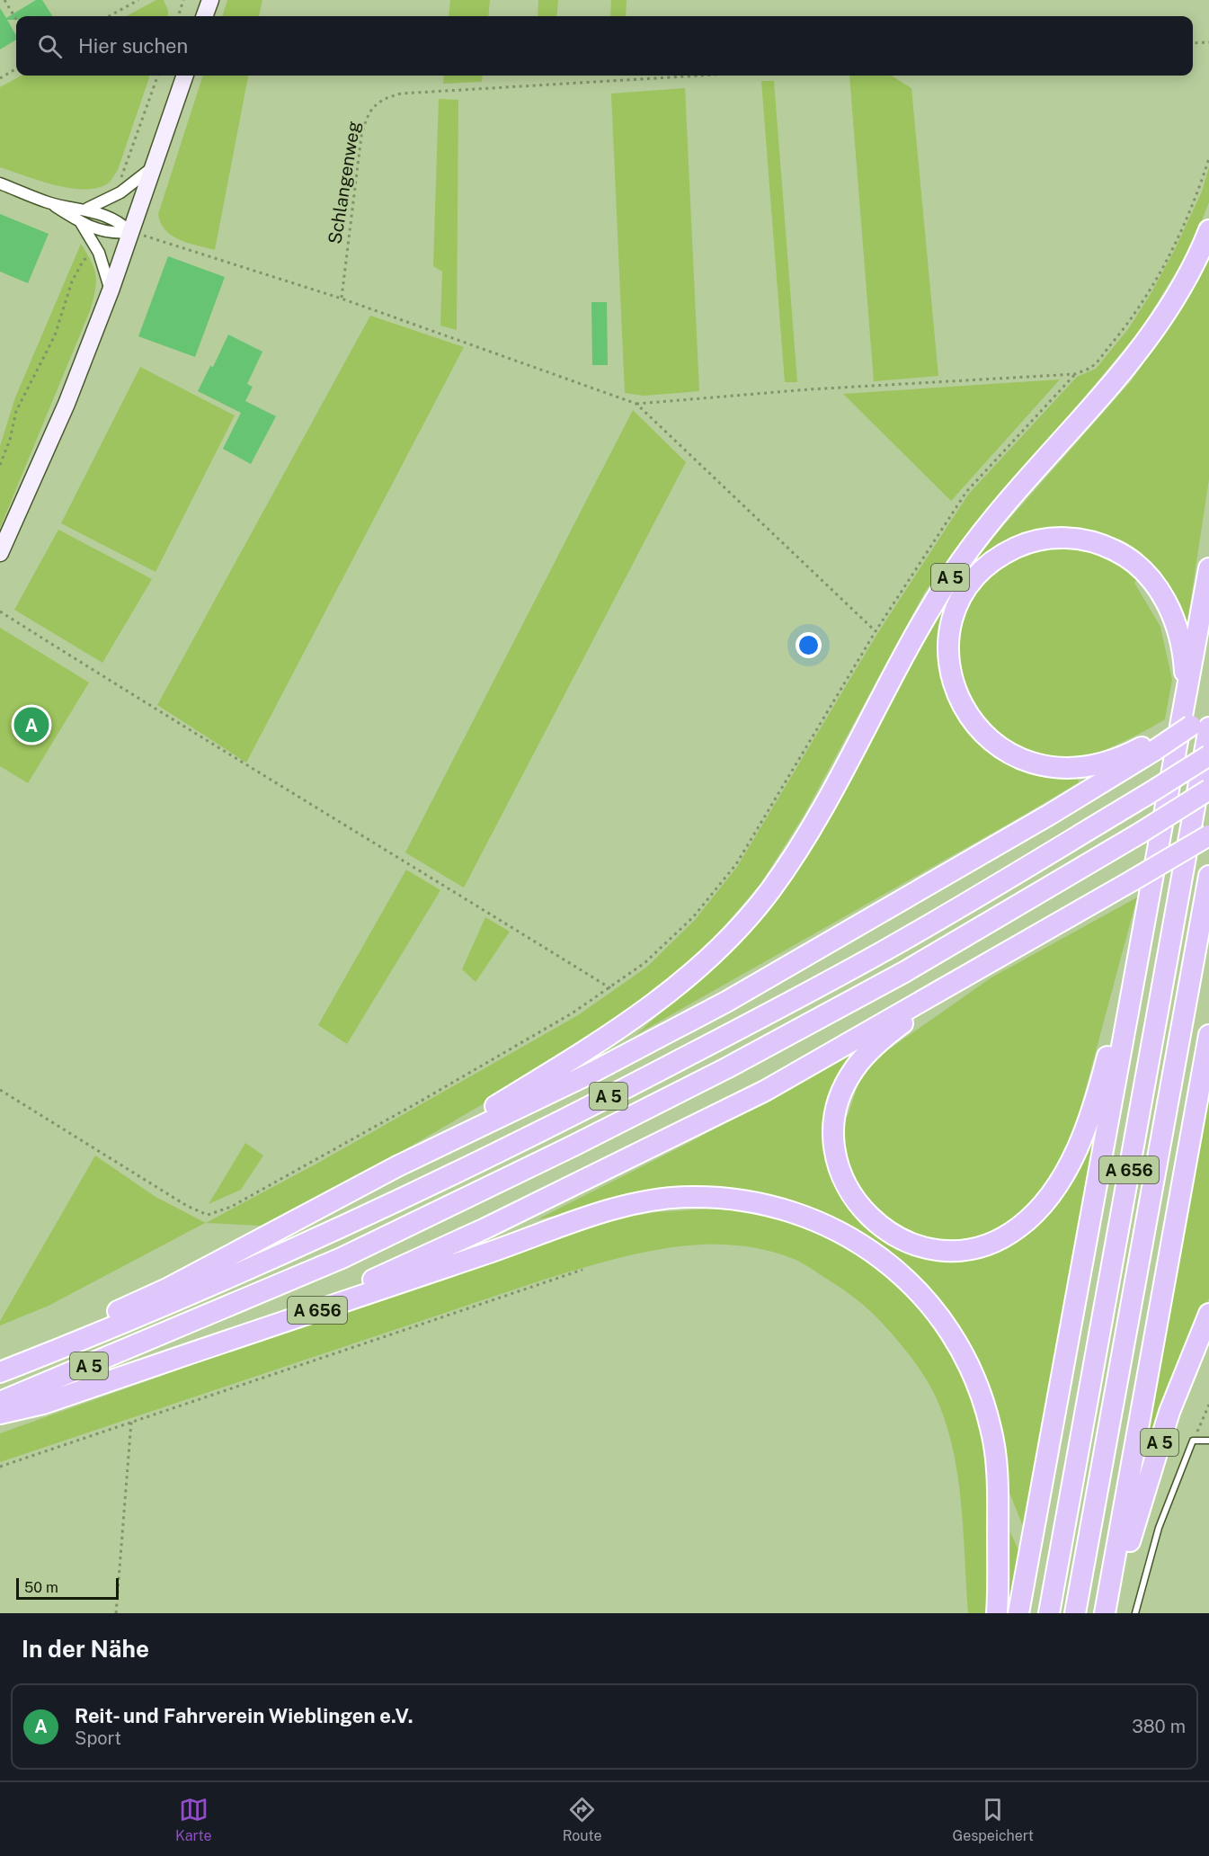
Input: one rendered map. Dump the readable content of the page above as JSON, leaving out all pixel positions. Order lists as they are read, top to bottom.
{
  "streets": {
    "highway": ["A 5", "A 656"],
    "path": ["Schlangenweg"]
  },
  "scale_bar": "50 m",
  "page": {
    "search": "Hier suchen",
    "pins": "A",
    "scale": "50 m",
    "heading": "In der Nähe",
    "list": [
      {
        "mark": "A",
        "name": "Reit- und Fahrverein Wieblingen e.V.",
        "note": "Sport",
        "value": "380 m"
      }
    ],
    "nav": ["Karte", "Route", "Gespeichert"]
  }
}
